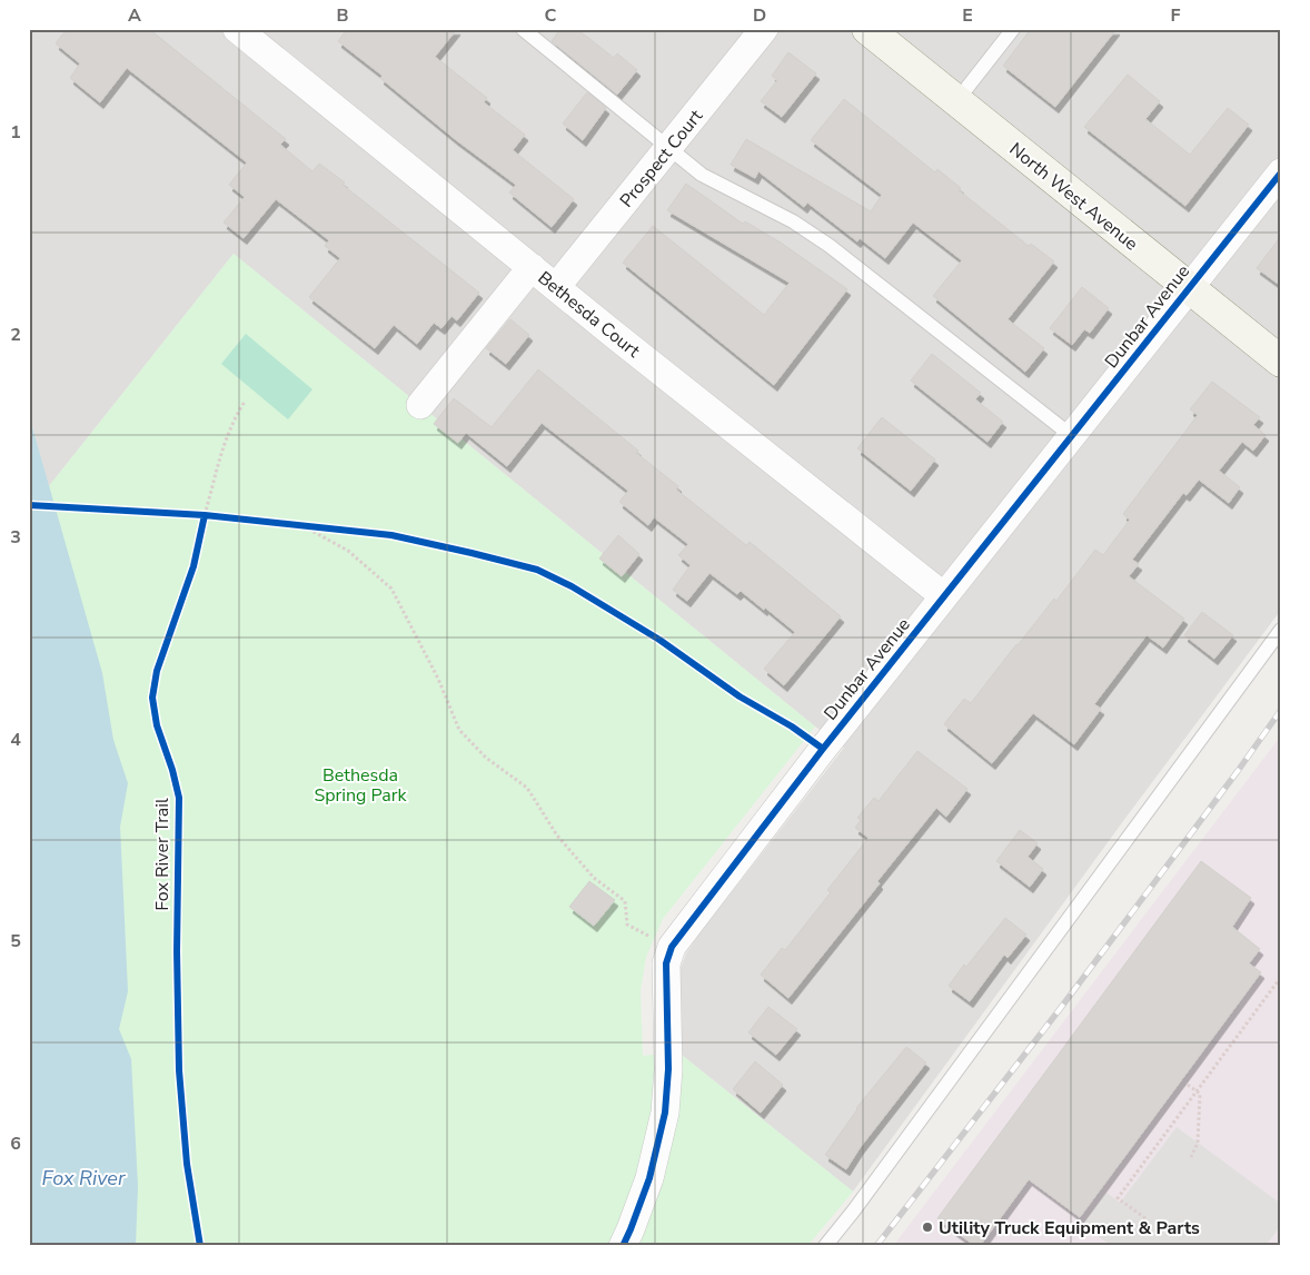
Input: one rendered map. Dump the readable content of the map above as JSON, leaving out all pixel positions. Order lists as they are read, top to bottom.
{
  "streets": {
    "street": [
      "Prospect Court",
      "North West Avenue",
      "Bethesda Court",
      "Dunbar Avenue"
    ],
    "cycle path": ["Fox River Trail"]
  },
  "crossings": [
    ["Prospect Court", "Bethesda Court"],
    ["North West Avenue", "Dunbar Avenue"],
    ["Bethesda Court", "Dunbar Avenue"]
  ],
  "water": ["Fox River"],
  "parks": ["Bethesda Spring Park"],
  "places": ["Utility Truck Equipment & Parts"],
  "grid": {
    "columns": [
      "A",
      "B",
      "C",
      "D",
      "E",
      "F"
    ],
    "rows": [
      "1",
      "2",
      "3",
      "4",
      "5",
      "6"
    ]
  }
}
